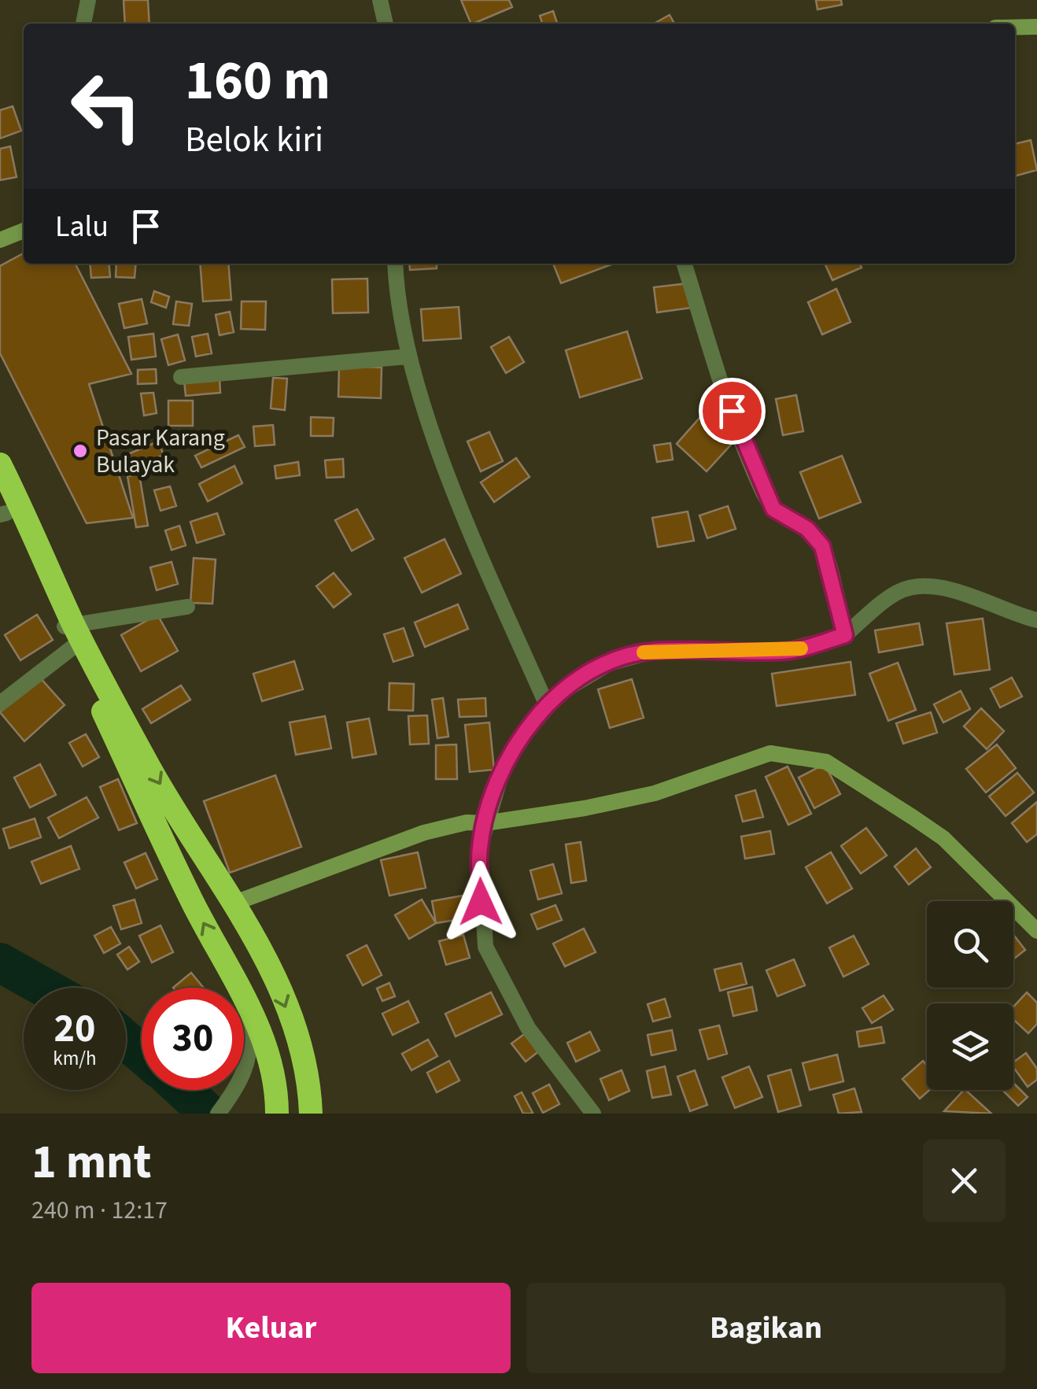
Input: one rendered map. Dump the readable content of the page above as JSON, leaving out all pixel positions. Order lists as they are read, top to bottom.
{
  "places": ["Pasar Karang Bulayak"],
  "page": {
    "turn": ["160 m", "Belok kiri"],
    "then": "Lalu",
    "speed": "20 km/h",
    "limit": "30",
    "heading": ["1 mnt", "240 m · 12:17"],
    "buttons": ["Keluar", "Bagikan"]
  }
}
